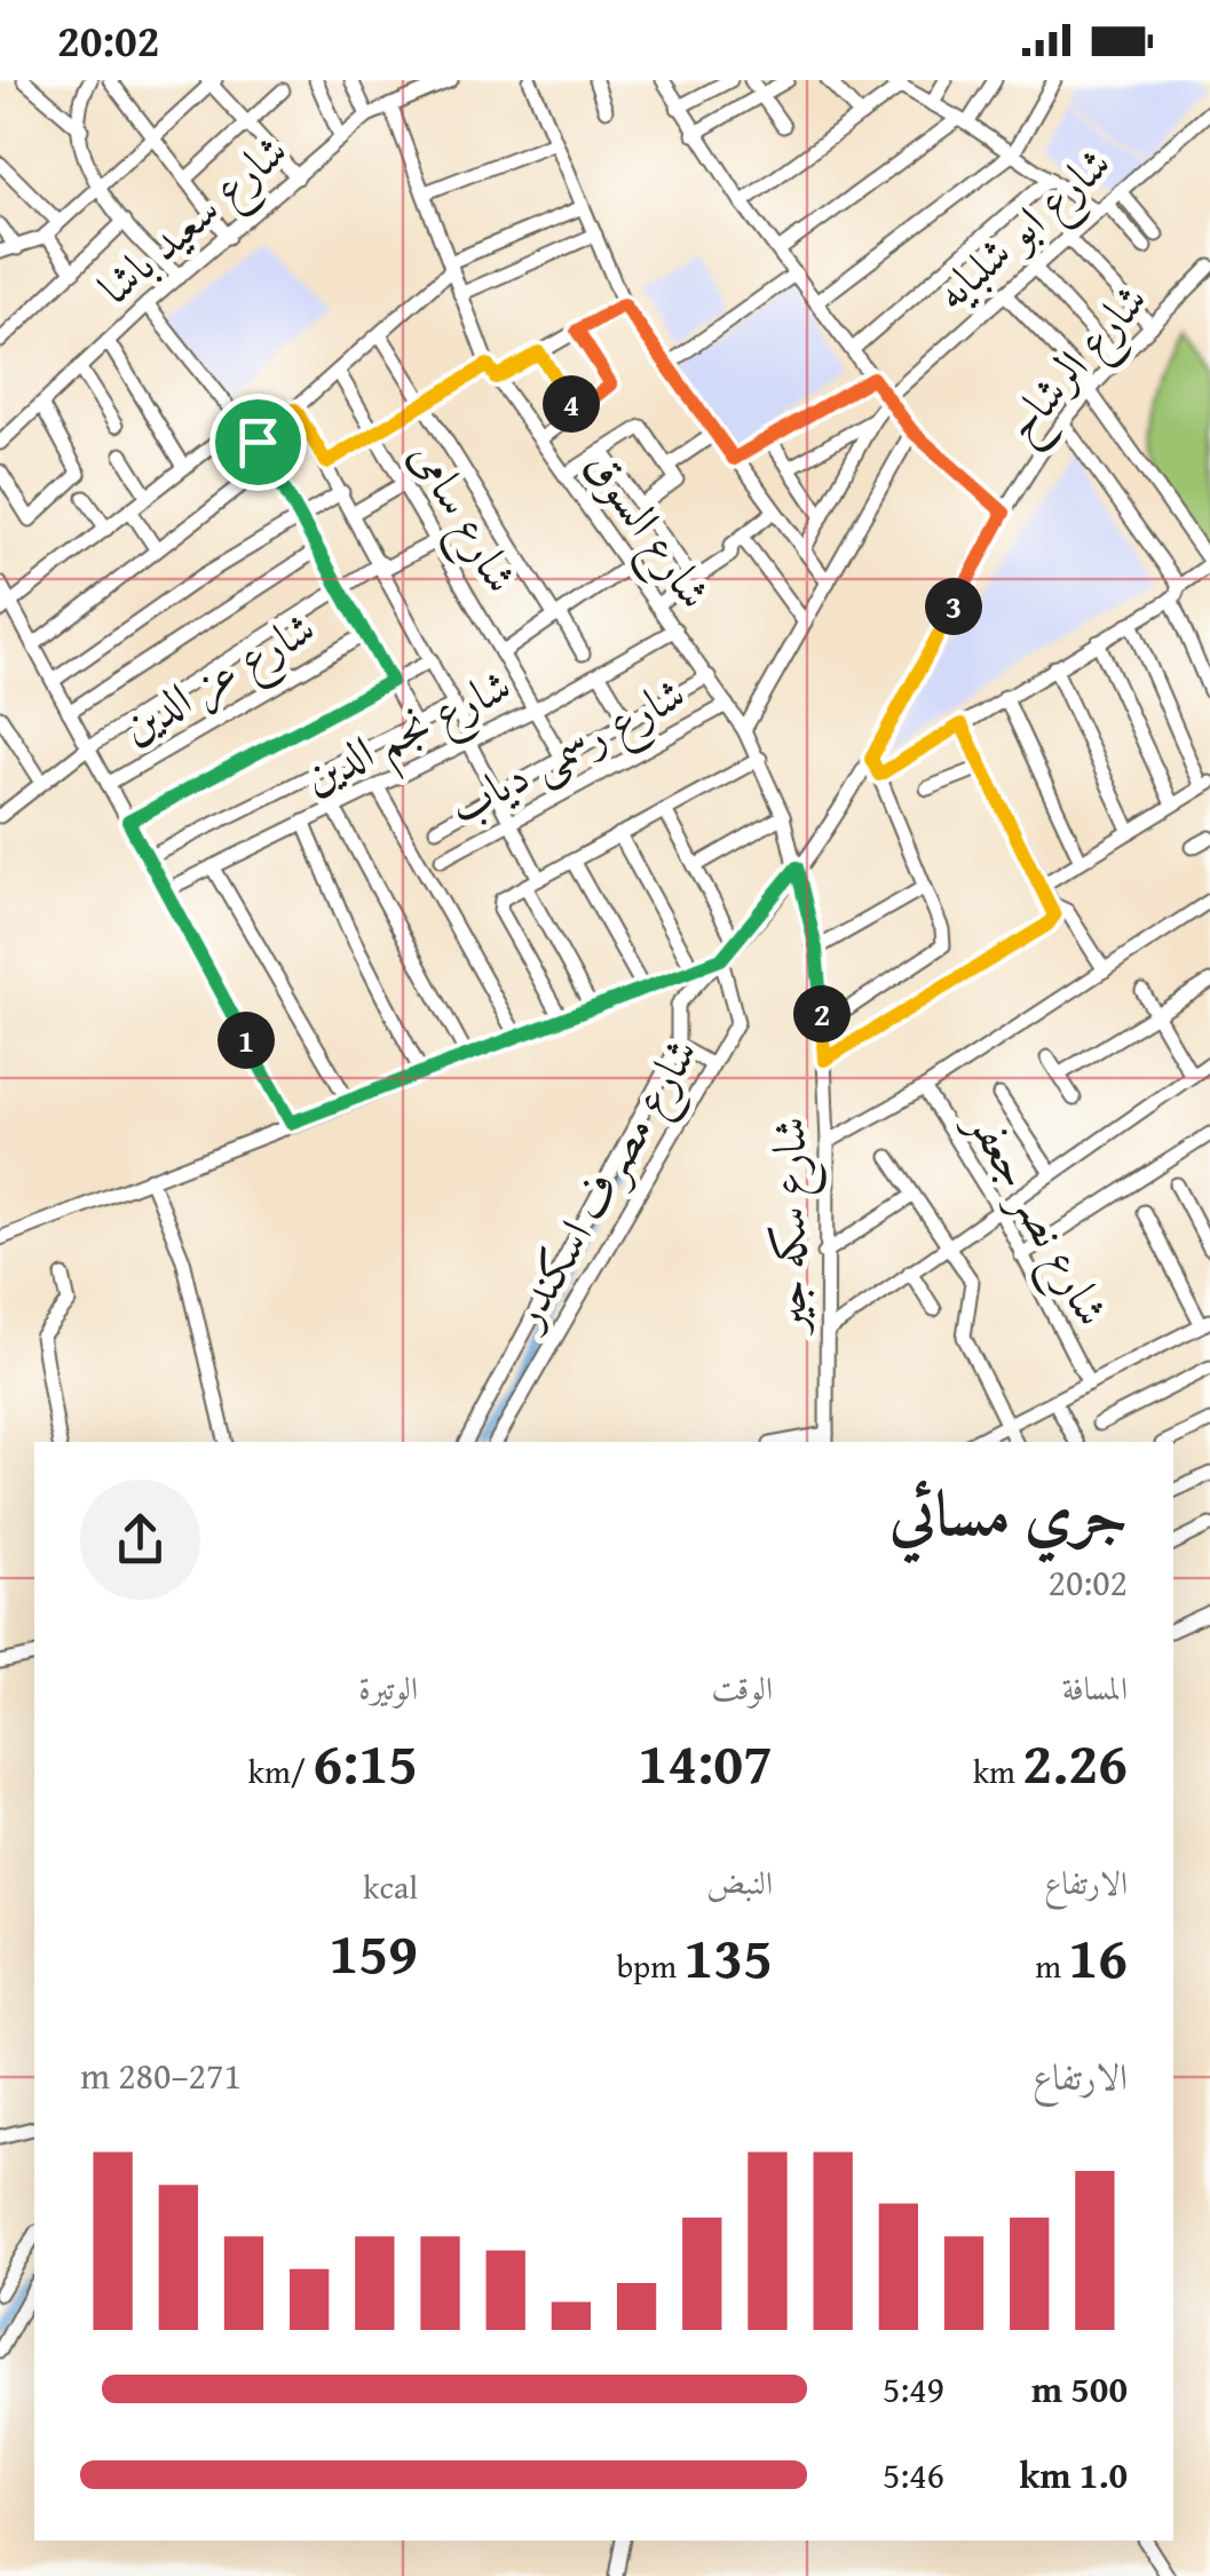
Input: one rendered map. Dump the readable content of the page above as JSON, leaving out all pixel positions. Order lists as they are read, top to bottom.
{
  "streets": {
    "street": [
      "شارع سعيد باشا",
      "شارع ابو شلبايه",
      "شارع الرشاح",
      "شارع سامى",
      "شارع السوق",
      "شارع عز الدين",
      "شارع نجم الدين",
      "شارع رسمى دياب",
      "شارع مصرف اسكندر",
      "شارع نصر جعفر",
      "شارع سكه جير"
    ]
  },
  "crossings": [
    ["شارع سعيد باشا", "شارع السوق"],
    ["شارع الرشاح", "شارع السوق"],
    ["شارع الرشاح", "شارع مصرف اسكندر"],
    ["شارع الرشاح", "شارع سكه جير"],
    ["شارع سامى", "شارع نجم الدين"],
    ["شارع السوق", "شارع نجم الدين"],
    ["شارع السوق", "شارع رسمى دياب"],
    ["شارع السوق", "شارع سكه جير"]
  ],
  "page": {
    "status": "20:02",
    "pins": [
      "4",
      "3",
      "2",
      "1"
    ],
    "heading": ["جري مسائي", "20:02"],
    "stats": [
      ["المسافة", "2.26 km"],
      ["الوقت", "14:07"],
      ["الوتيرة", "6:15 /km"],
      ["الارتفاع", "16 m"],
      ["النبض", "135 bpm"],
      ["kcal", "159"]
    ],
    "chart": ["الارتفاع", "271–280 m"],
    "list": [
      {
        "name": "500 m",
        "note": "5:49"
      },
      {
        "name": "1.0 km",
        "note": "5:46"
      }
    ]
  }
}
